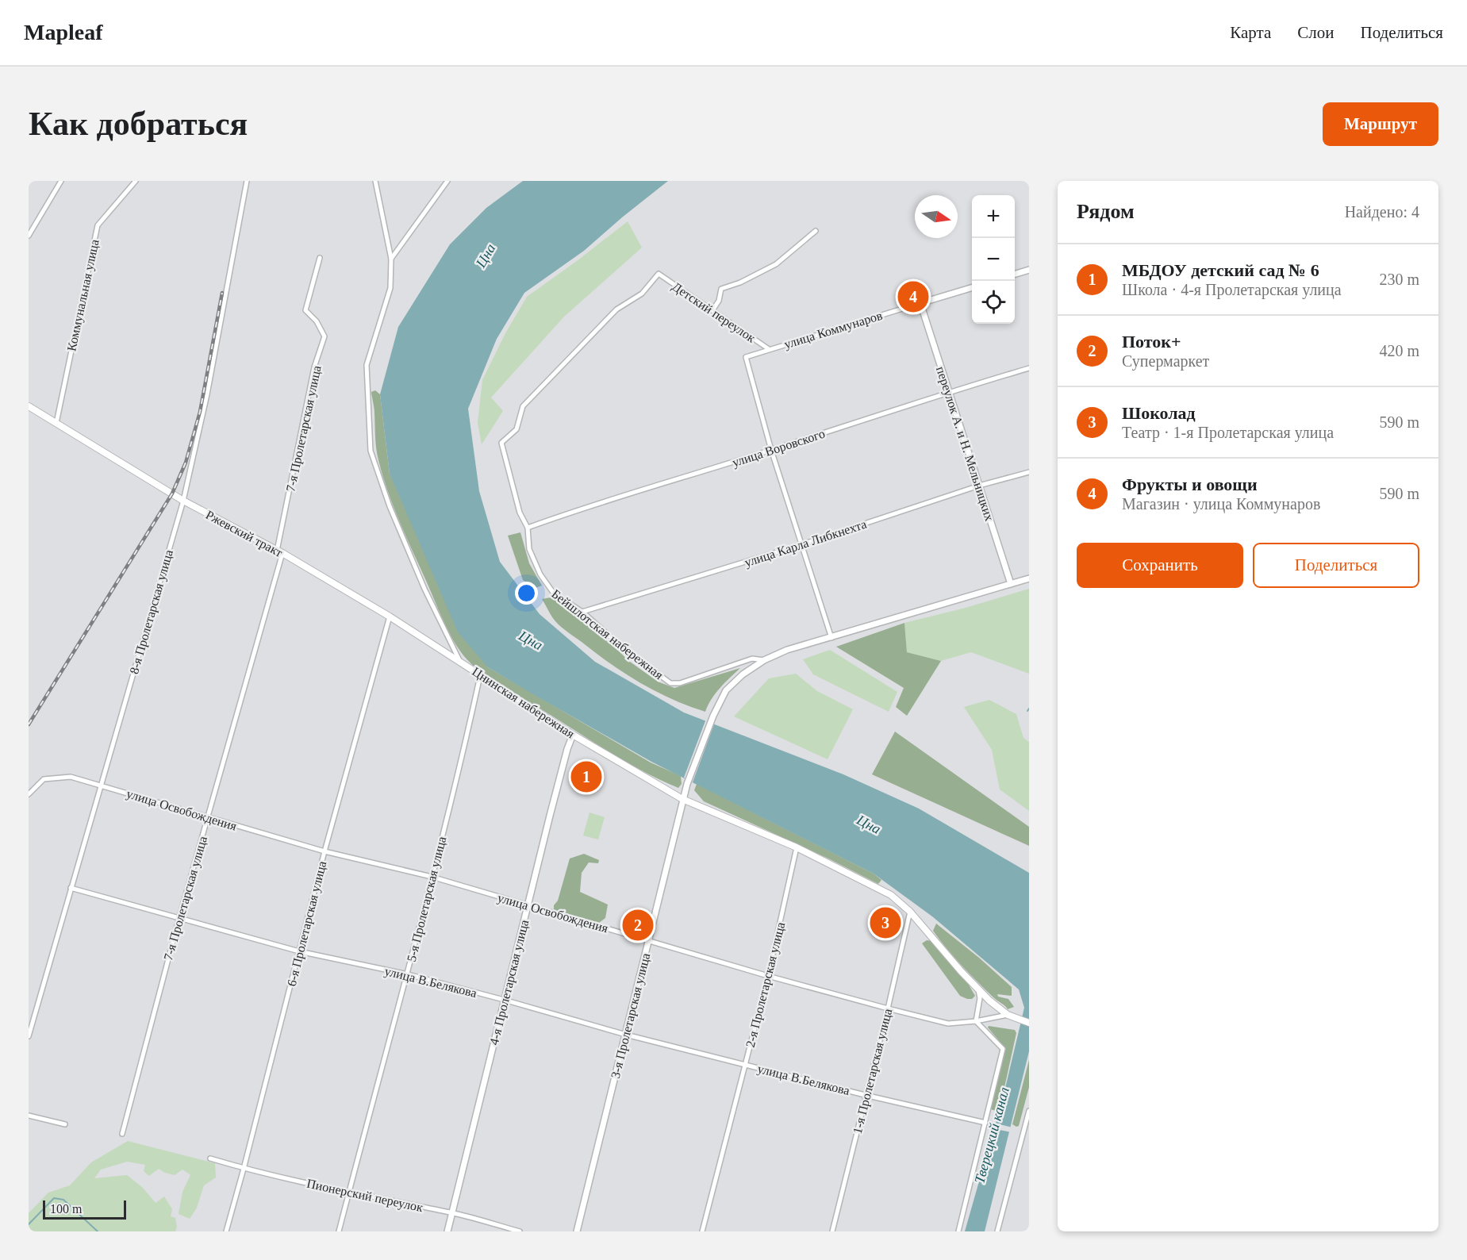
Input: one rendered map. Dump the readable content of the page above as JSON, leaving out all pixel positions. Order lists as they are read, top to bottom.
{
  "streets": {
    "main road": ["Ржевский тракт", "Цнинская набережная"],
    "street": [
      "Коммунальная улица",
      "Детский переулок",
      "улица Коммунаров",
      "7-я Пролетарская улица",
      "переулок А. и Н. Мельницких",
      "улица Воровского",
      "улица Карла Либкнехта",
      "8-я Пролетарская улица",
      "Бейшлотская набережная",
      "улица Освобождения",
      "5-я Пролетарская улица",
      "6-я Пролетарская улица",
      "улица В.Белякова",
      "4-я Пролетарская улица",
      "2-я Пролетарская улица",
      "3-я Пролетарская улица",
      "1-я Пролетарская улица",
      "Пионерский переулок"
    ]
  },
  "crossings": [
    ["Коммунальная улица", "Ржевский тракт"],
    ["Детский переулок", "улица Коммунаров"],
    ["Детский переулок", "улица Воровского"],
    ["Детский переулок", "улица Карла Либкнехта"],
    ["Детский переулок", "Бейшлотская набережная"],
    ["улица Коммунаров", "переулок А. и Н. Мельницких"],
    ["7-я Пролетарская улица", "Ржевский тракт"],
    ["7-я Пролетарская улица", "улица Освобождения"],
    ["7-я Пролетарская улица", "улица В.Белякова"],
    ["переулок А. и Н. Мельницких", "улица Воровского"],
    ["переулок А. и Н. Мельницких", "улица Карла Либкнехта"],
    ["переулок А. и Н. Мельницких", "Бейшлотская набережная"],
    ["улица Воровского", "Бейшлотская набережная"],
    ["Ржевский тракт", "8-я Пролетарская улица"],
    ["Ржевский тракт", "Цнинская набережная"],
    ["Ржевский тракт", "6-я Пролетарская улица"],
    ["улица Карла Либкнехта", "Бейшлотская набережная"],
    ["8-я Пролетарская улица", "улица Освобождения"],
    ["8-я Пролетарская улица", "улица В.Белякова"],
    ["Бейшлотская набережная", "3-я Пролетарская улица"],
    ["Цнинская набережная", "улица Освобождения"],
    ["Цнинская набережная", "5-я Пролетарская улица"],
    ["Цнинская набережная", "4-я Пролетарская улица"],
    ["Цнинская набережная", "2-я Пролетарская улица"],
    ["Цнинская набережная", "3-я Пролетарская улица"],
    ["Цнинская набережная", "1-я Пролетарская улица"],
    ["улица Освобождения", "5-я Пролетарская улица"],
    ["улица Освобождения", "6-я Пролетарская улица"],
    ["улица Освобождения", "4-я Пролетарская улица"],
    ["улица Освобождения", "2-я Пролетарская улица"],
    ["улица Освобождения", "3-я Пролетарская улица"],
    ["улица Освобождения", "1-я Пролетарская улица"],
    ["5-я Пролетарская улица", "улица В.Белякова"],
    ["5-я Пролетарская улица", "Пионерский переулок"],
    ["6-я Пролетарская улица", "улица В.Белякова"],
    ["6-я Пролетарская улица", "Пионерский переулок"],
    ["улица В.Белякова", "4-я Пролетарская улица"],
    ["улица В.Белякова", "2-я Пролетарская улица"],
    ["улица В.Белякова", "3-я Пролетарская улица"],
    ["улица В.Белякова", "1-я Пролетарская улица"],
    ["4-я Пролетарская улица", "Пионерский переулок"]
  ],
  "water": ["Цна", "Тверецкий канал"],
  "scale_bar": "100 m",
  "north": "right",
  "page": {
    "header": "Mapleaf",
    "nav": ["Карта", "Слои", "Поделиться"],
    "buttons": [
      "Маршрут",
      ["Сохранить", "Поделиться"]
    ],
    "title": "Как добраться",
    "heading": ["Рядом", "Найдено: 4"],
    "map_buttons": ["+", "−"],
    "list": [
      {
        "mark": "1",
        "name": "МБДОУ детский сад № 6",
        "note": "Школа · 4-я Пролетарская улица",
        "value": "230 m"
      },
      {
        "mark": "2",
        "name": "Поток+",
        "note": "Супермаркет",
        "value": "420 m"
      },
      {
        "mark": "3",
        "name": "Шоколад",
        "note": "Театр · 1-я Пролетарская улица",
        "value": "590 m"
      },
      {
        "mark": "4",
        "name": "Фрукты и овощи",
        "note": "Магазин · улица Коммунаров",
        "value": "590 m"
      }
    ],
    "pins": [
      "4",
      "1",
      "3",
      "2"
    ],
    "scale": "100 m"
  }
}
